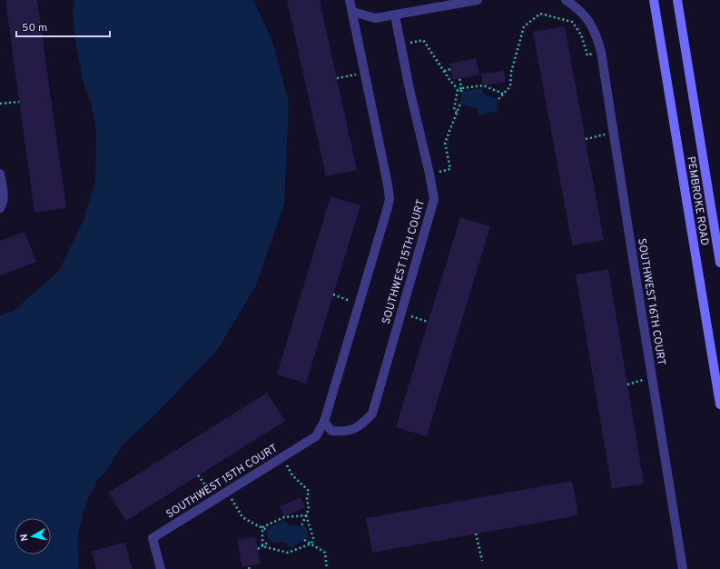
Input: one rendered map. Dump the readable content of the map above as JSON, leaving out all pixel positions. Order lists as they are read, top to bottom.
{
  "streets": {
    "main road": ["PEMBROKE ROAD"],
    "street": ["SOUTHWEST 15TH COURT", "SOUTHWEST 16TH COURT"]
  },
  "scale_bar": "50 m",
  "north": "left"
}
